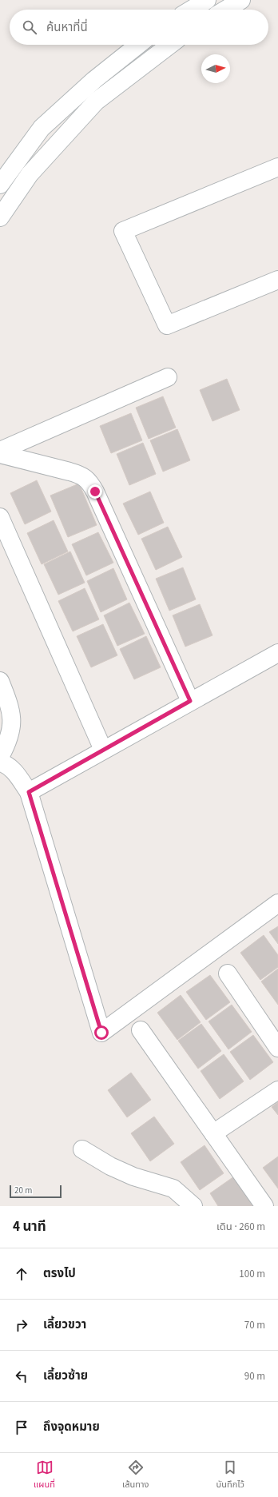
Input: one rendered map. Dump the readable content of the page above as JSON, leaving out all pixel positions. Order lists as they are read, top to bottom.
{
  "scale_bar": "20 m",
  "north": "right",
  "page": {
    "search": "ค้นหาที่นี่",
    "scale": "20 m",
    "heading": ["4 นาที", "เดิน · 260 m"],
    "list": [
      ["ตรงไป", "100 m"],
      ["เลี้ยวขวา", "70 m"],
      ["เลี้ยวซ้าย", "90 m"],
      "ถึงจุดหมาย"
    ],
    "nav": ["แผนที่", "เส้นทาง", "บันทึกไว้"]
  }
}
